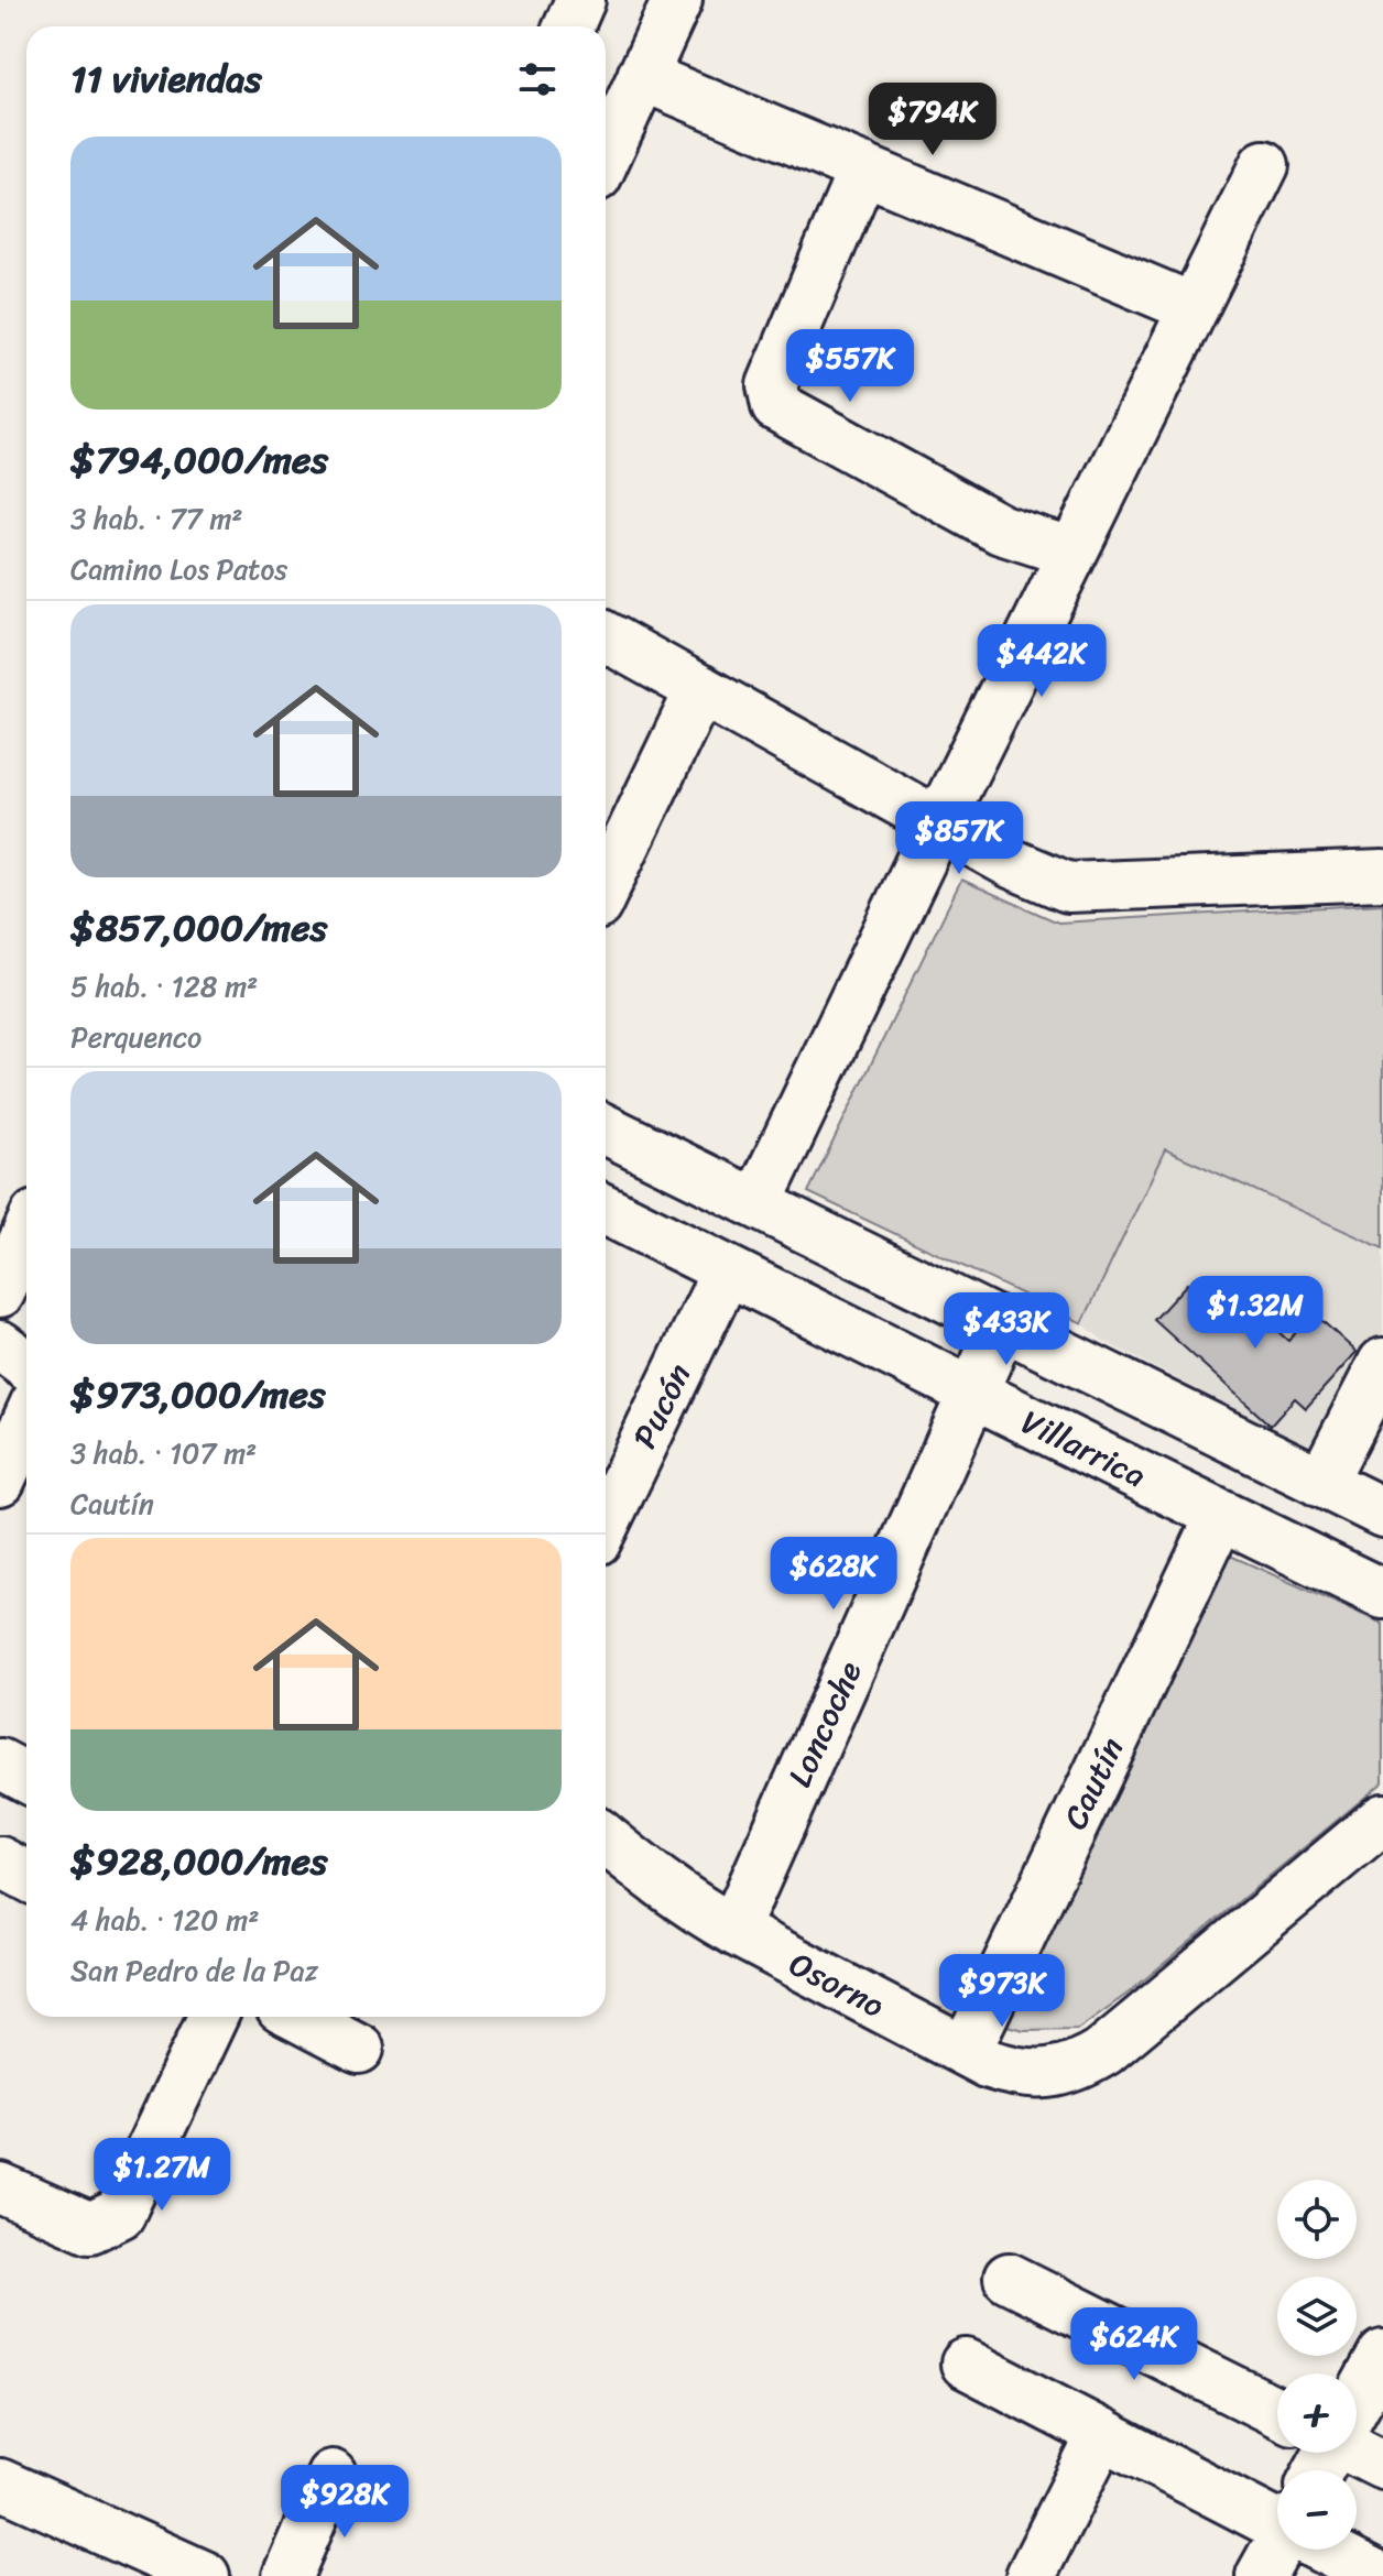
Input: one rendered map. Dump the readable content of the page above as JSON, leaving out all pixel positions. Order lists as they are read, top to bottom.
{
  "streets": {
    "street": [
      "Pucón",
      "Villarrica",
      "Loncoche",
      "Cautín",
      "Osorno"
    ]
  },
  "crossings": [
    ["Pucón", "Villarrica"],
    ["Villarrica", "Loncoche"],
    ["Villarrica", "Cautín"],
    ["Loncoche", "Osorno"],
    ["Cautín", "Osorno"]
  ],
  "page": {
    "heading": "11 viviendas",
    "price": [
      "$794K",
      "$557K",
      "$442K",
      "$857K",
      "$1.32M",
      "$433K",
      "$628K",
      "$973K",
      "$1.27M",
      "$624K",
      "$928K"
    ],
    "list": [
      {
        "name": "$794,000/mes",
        "note": "3 hab. · 77 m² · Camino Los Patos"
      },
      {
        "name": "$857,000/mes",
        "note": "5 hab. · 128 m² · Perquenco"
      },
      {
        "name": "$973,000/mes",
        "note": "3 hab. · 107 m² · Cautín"
      },
      {
        "name": "$928,000/mes",
        "note": "4 hab. · 120 m² · San Pedro de la Paz"
      }
    ],
    "map_buttons": ["+", "−"]
  }
}
